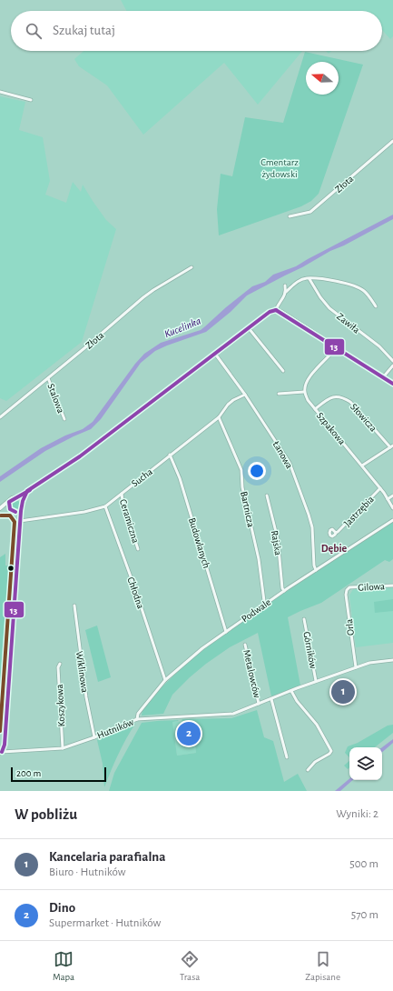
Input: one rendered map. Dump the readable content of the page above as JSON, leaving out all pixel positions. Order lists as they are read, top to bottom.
{
  "streets": {
    "street": [
      "Złota",
      "Zawiła",
      "Stalowa",
      "Słowicza",
      "Szpakowa",
      "Łanowa",
      "Sucha",
      "Bartnicza",
      "Jastrzębia",
      "Ceramiczna",
      "Budowlanych",
      "Rajska",
      "Gilowa",
      "Chłodna",
      "Podwale",
      "Orla",
      "Górników",
      "Wiklinowa",
      "Metalowców",
      "Koszykowa",
      "Hutników"
    ]
  },
  "crossings": [
    ["Złota", "Stalowa"],
    ["Słowicza", "Szpakowa"],
    ["Szpakowa", "Jastrzębia"],
    ["Łanowa", "Sucha"],
    ["Łanowa", "Podwale"],
    ["Sucha", "Bartnicza"],
    ["Sucha", "Ceramiczna"],
    ["Sucha", "Budowlanych"],
    ["Sucha", "Chłodna"],
    ["Bartnicza", "Podwale"],
    ["Budowlanych", "Podwale"],
    ["Rajska", "Podwale"],
    ["Gilowa", "Orla"],
    ["Chłodna", "Podwale"],
    ["Podwale", "Hutników"],
    ["Orla", "Hutników"],
    ["Górników", "Hutników"],
    ["Wiklinowa", "Hutników"],
    ["Metalowców", "Hutników"],
    ["Koszykowa", "Hutników"]
  ],
  "districts": ["Dębie"],
  "water": ["Kucelinka"],
  "parks": ["Cmentarz żydowski"],
  "lines": ["transit line 13"],
  "scale_bar": "200 m",
  "north": "left",
  "page": {
    "search": "Szukaj tutaj",
    "pins": ["1", "2"],
    "scale": "200 m",
    "heading": ["W pobliżu", "Wyniki: 2"],
    "list": [
      {
        "mark": "1",
        "name": "Kancelaria parafialna",
        "note": "Biuro · Hutników",
        "value": "500 m"
      },
      {
        "mark": "2",
        "name": "Dino",
        "note": "Supermarket · Hutników",
        "value": "570 m"
      }
    ],
    "nav": ["Mapa", "Trasa", "Zapisane"]
  }
}
